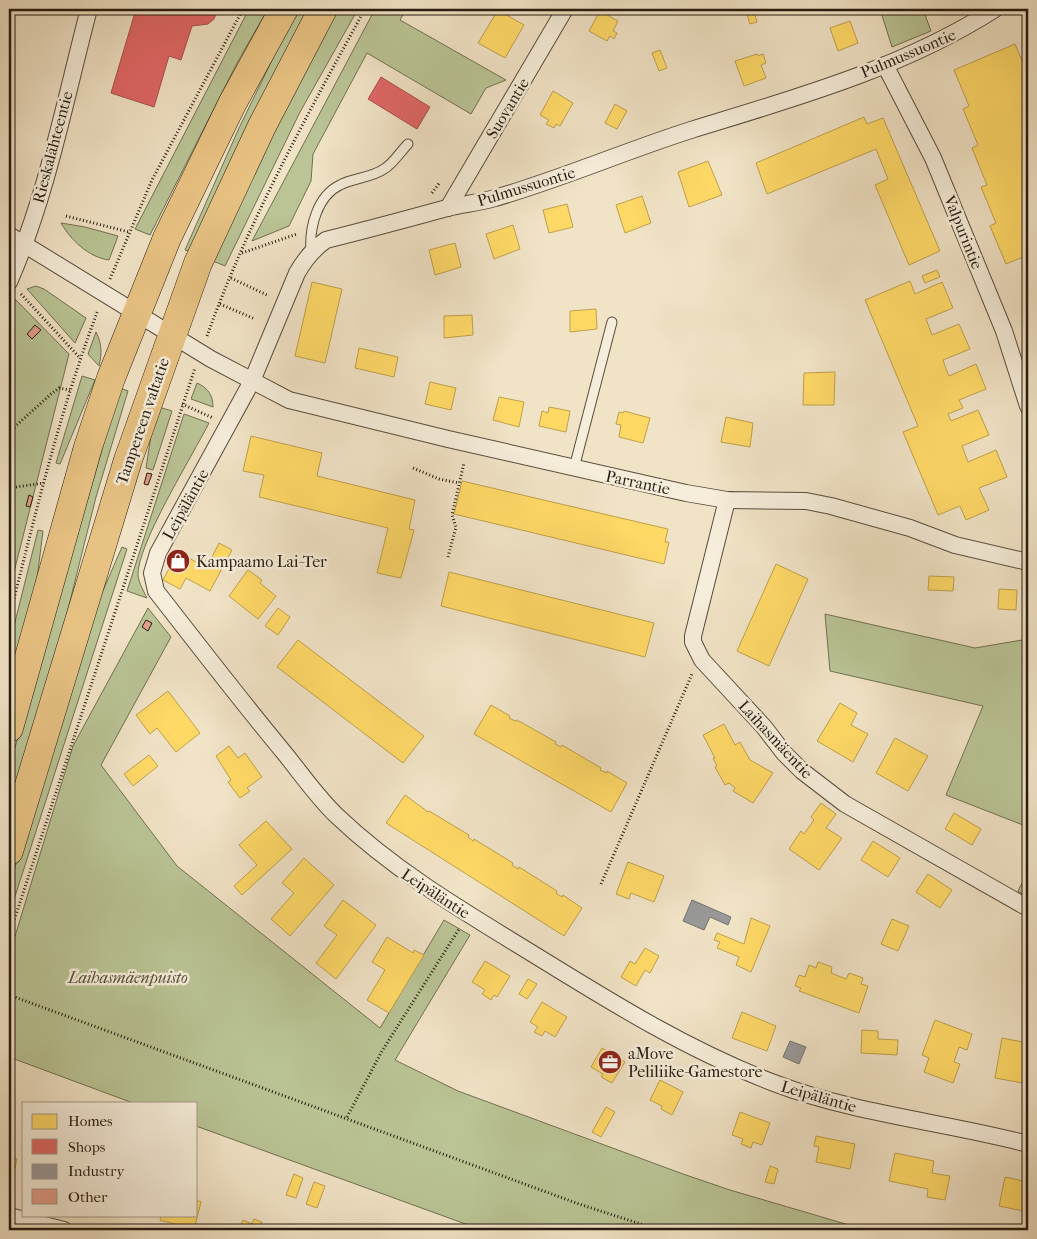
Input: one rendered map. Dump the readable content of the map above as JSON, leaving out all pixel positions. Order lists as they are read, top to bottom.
{
  "streets": {
    "highway": ["Tampereen valtatie"],
    "street": [
      "Pulmussuontie",
      "Suovantie",
      "Rieskalähteentie",
      "Valpurintie",
      "Parrantie",
      "Leipäläntie",
      "Laihasmäentie"
    ]
  },
  "crossings": [
    ["Pulmussuontie", "Suovantie"],
    ["Pulmussuontie", "Valpurintie"],
    ["Pulmussuontie", "Parrantie"],
    ["Pulmussuontie", "Leipäläntie"],
    ["Parrantie", "Leipäläntie"],
    ["Parrantie", "Laihasmäentie"]
  ],
  "parks": ["Laihasmäenpuisto"],
  "places": {
    "shop": ["Kampaamo Lai-Ter"],
    "office": ["aMove Peliliike-Gamestore"]
  },
  "legend": [
    "Homes",
    "Shops",
    "Industry",
    "Other"
  ]
}
